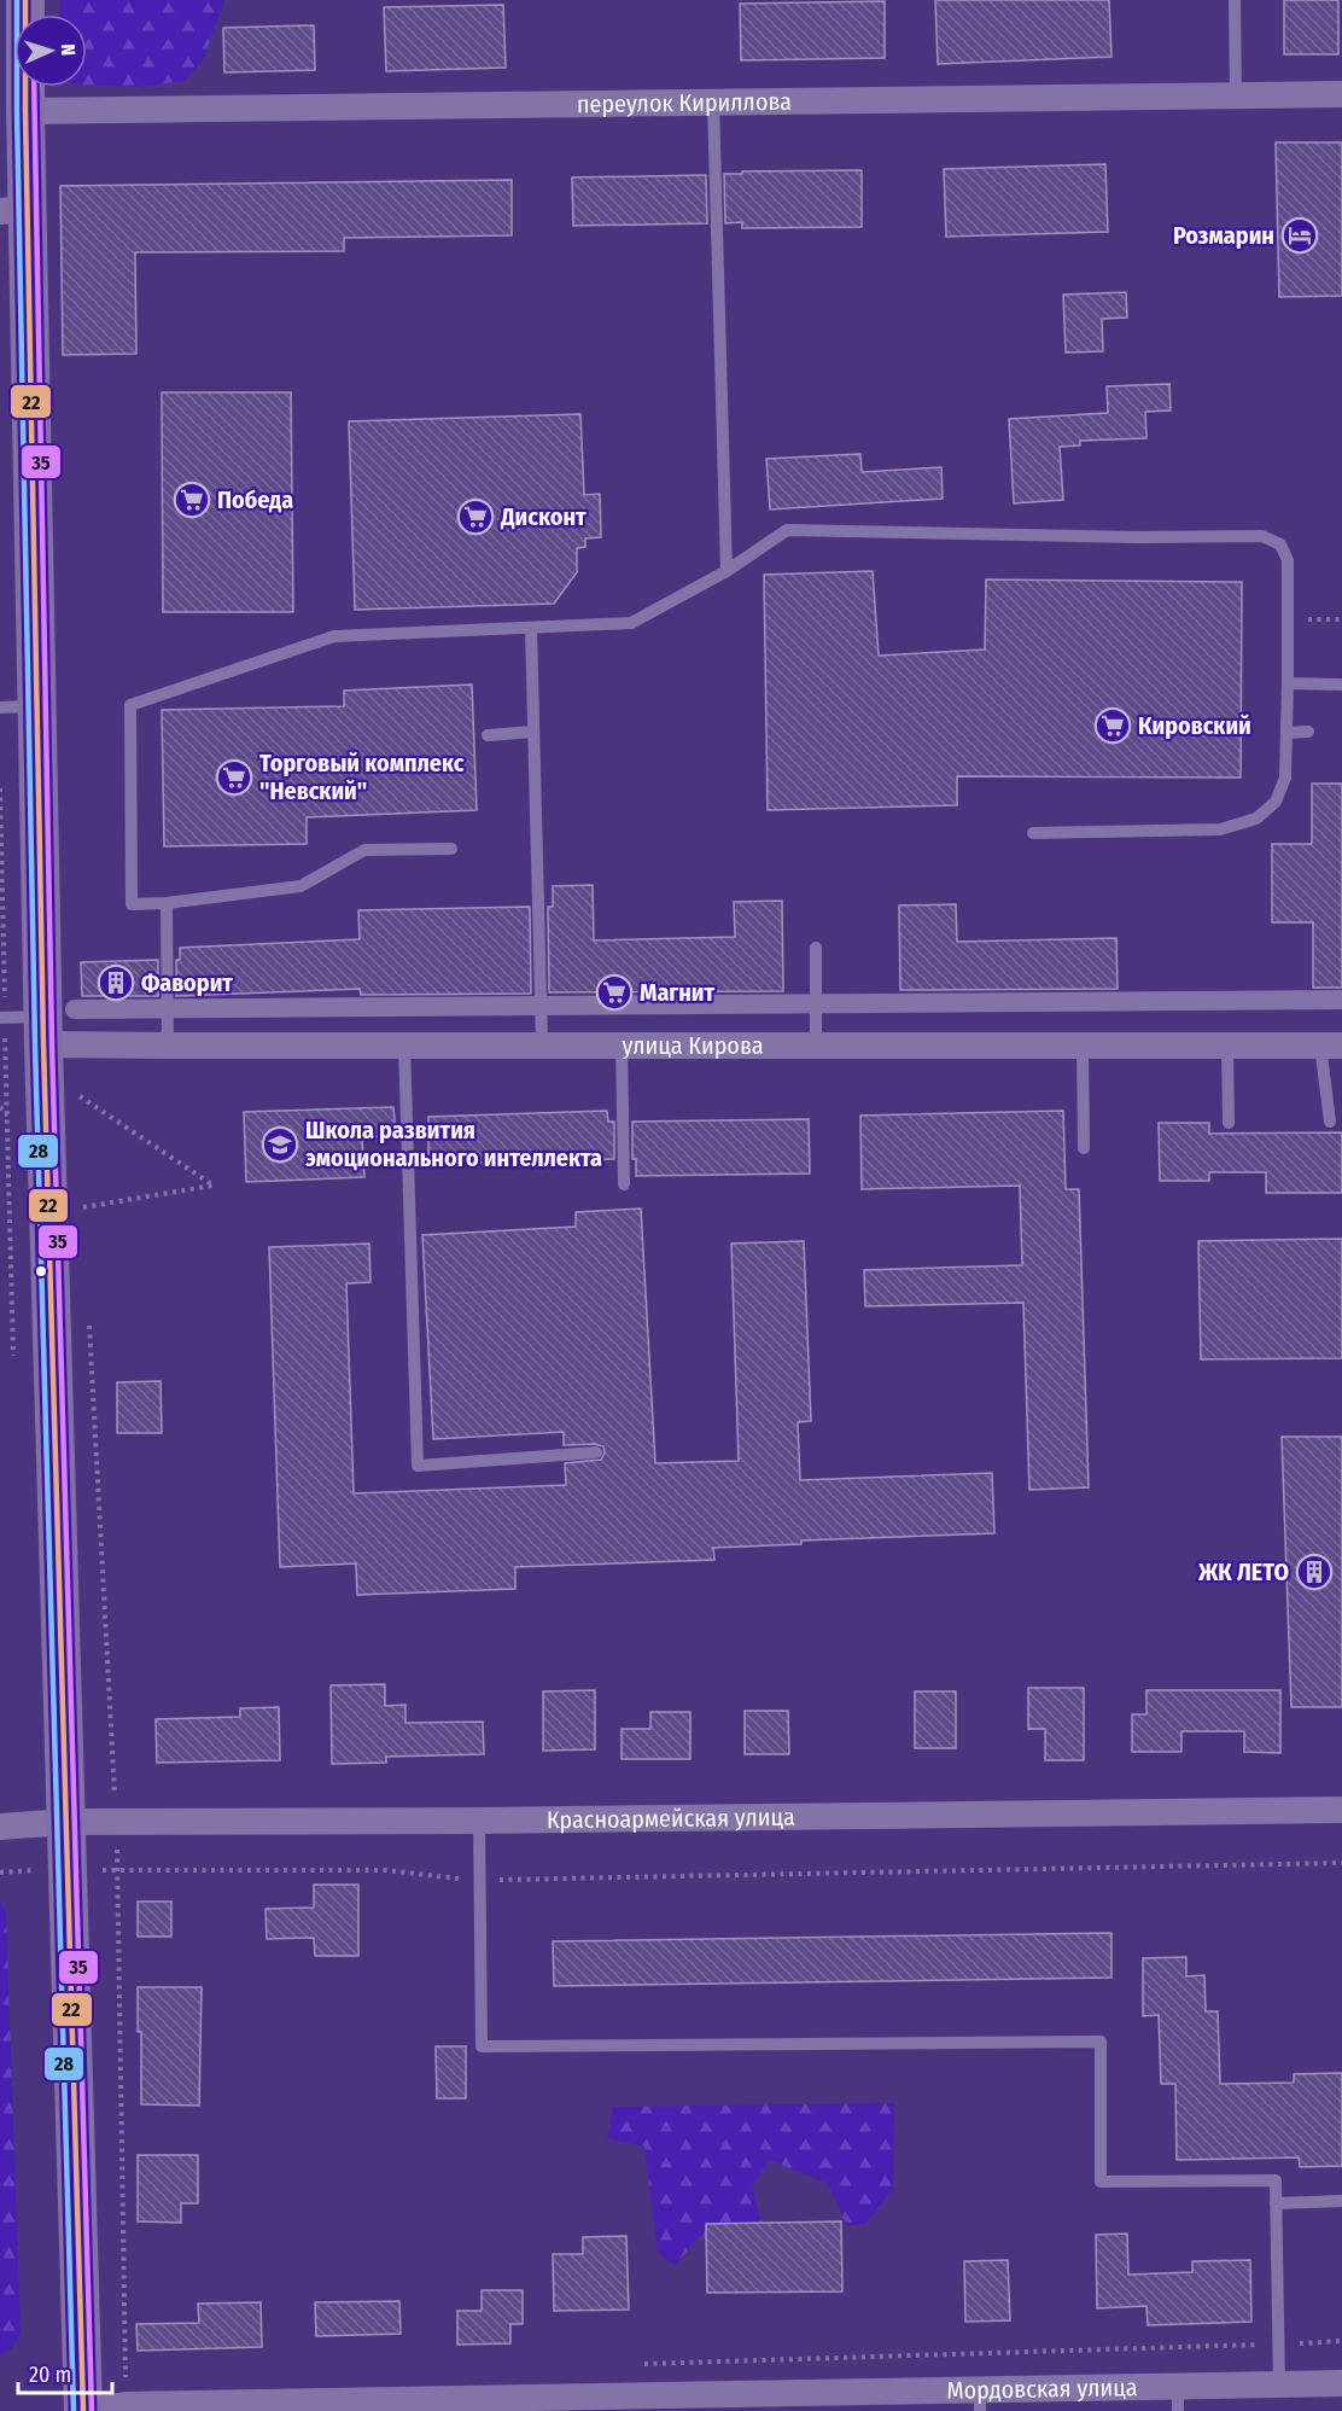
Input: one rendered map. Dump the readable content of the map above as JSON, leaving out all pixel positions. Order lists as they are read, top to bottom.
{
  "streets": {
    "street": [
      "переулок Кириллова",
      "улица Кирова",
      "Красноармейская улица",
      "Мордовская улица"
    ]
  },
  "places": {
    "hotel": ["Розмарин"],
    "supermarket": [
      "Победа",
      "Дисконт",
      "Кировский",
      "Торговый комплекс \"Невский\"",
      "Магнит"
    ],
    "building": ["Фаворит", "ЖК ЛЕТО"],
    "school or university": ["Школа развития эмоционального интеллекта"]
  },
  "lines": ["transit line 22", "transit line 28", "transit line 35"],
  "scale_bar": "20 m",
  "north": "right"
}
